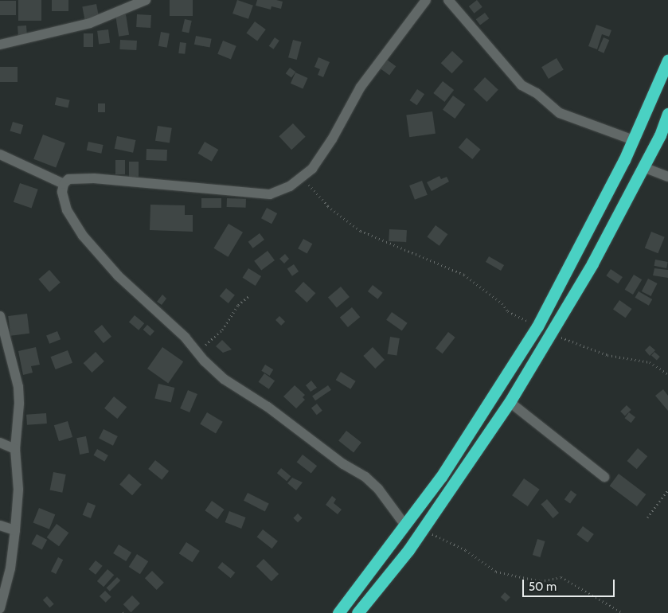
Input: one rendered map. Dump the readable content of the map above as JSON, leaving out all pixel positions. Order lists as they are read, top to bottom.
{
  "scale_bar": "50 m"
}
